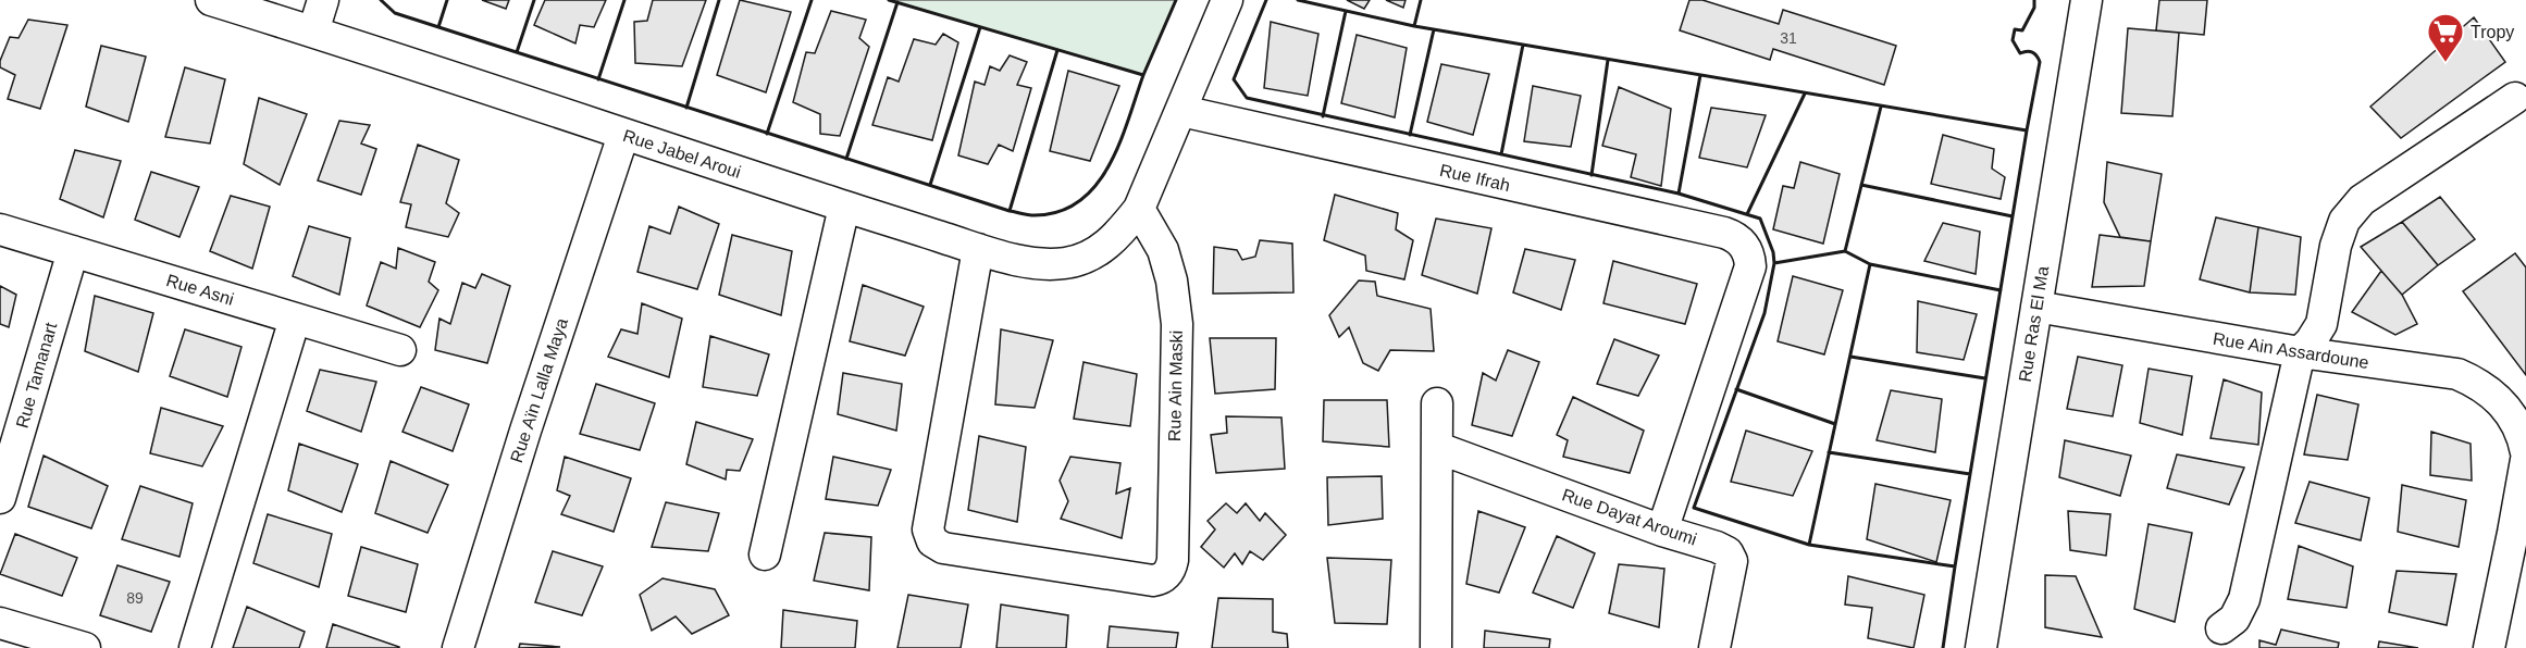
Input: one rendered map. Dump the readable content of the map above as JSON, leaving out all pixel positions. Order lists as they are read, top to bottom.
{
  "streets": {
    "street": [
      "Rue Jabel Aroui",
      "Rue Ifrah",
      "Rue Asni",
      "Rue Ras El Ma",
      "Rue Ain Assardoune",
      "Rue Tamanart",
      "Rue Ain Maski",
      "Rue Aïn Lalla Maya",
      "Rue Dayat Aroumi"
    ]
  },
  "crossings": [
    ["Rue Jabel Aroui", "Rue Ifrah"],
    ["Rue Jabel Aroui", "Rue Ain Maski"],
    ["Rue Jabel Aroui", "Rue Aïn Lalla Maya"],
    ["Rue Ifrah", "Rue Dayat Aroumi"],
    ["Rue Asni", "Rue Tamanart"],
    ["Rue Ras El Ma", "Rue Ain Assardoune"]
  ],
  "places": {
    "supermarket": ["Tropy"]
  },
  "house_numbers": ["31", "89"]
}
